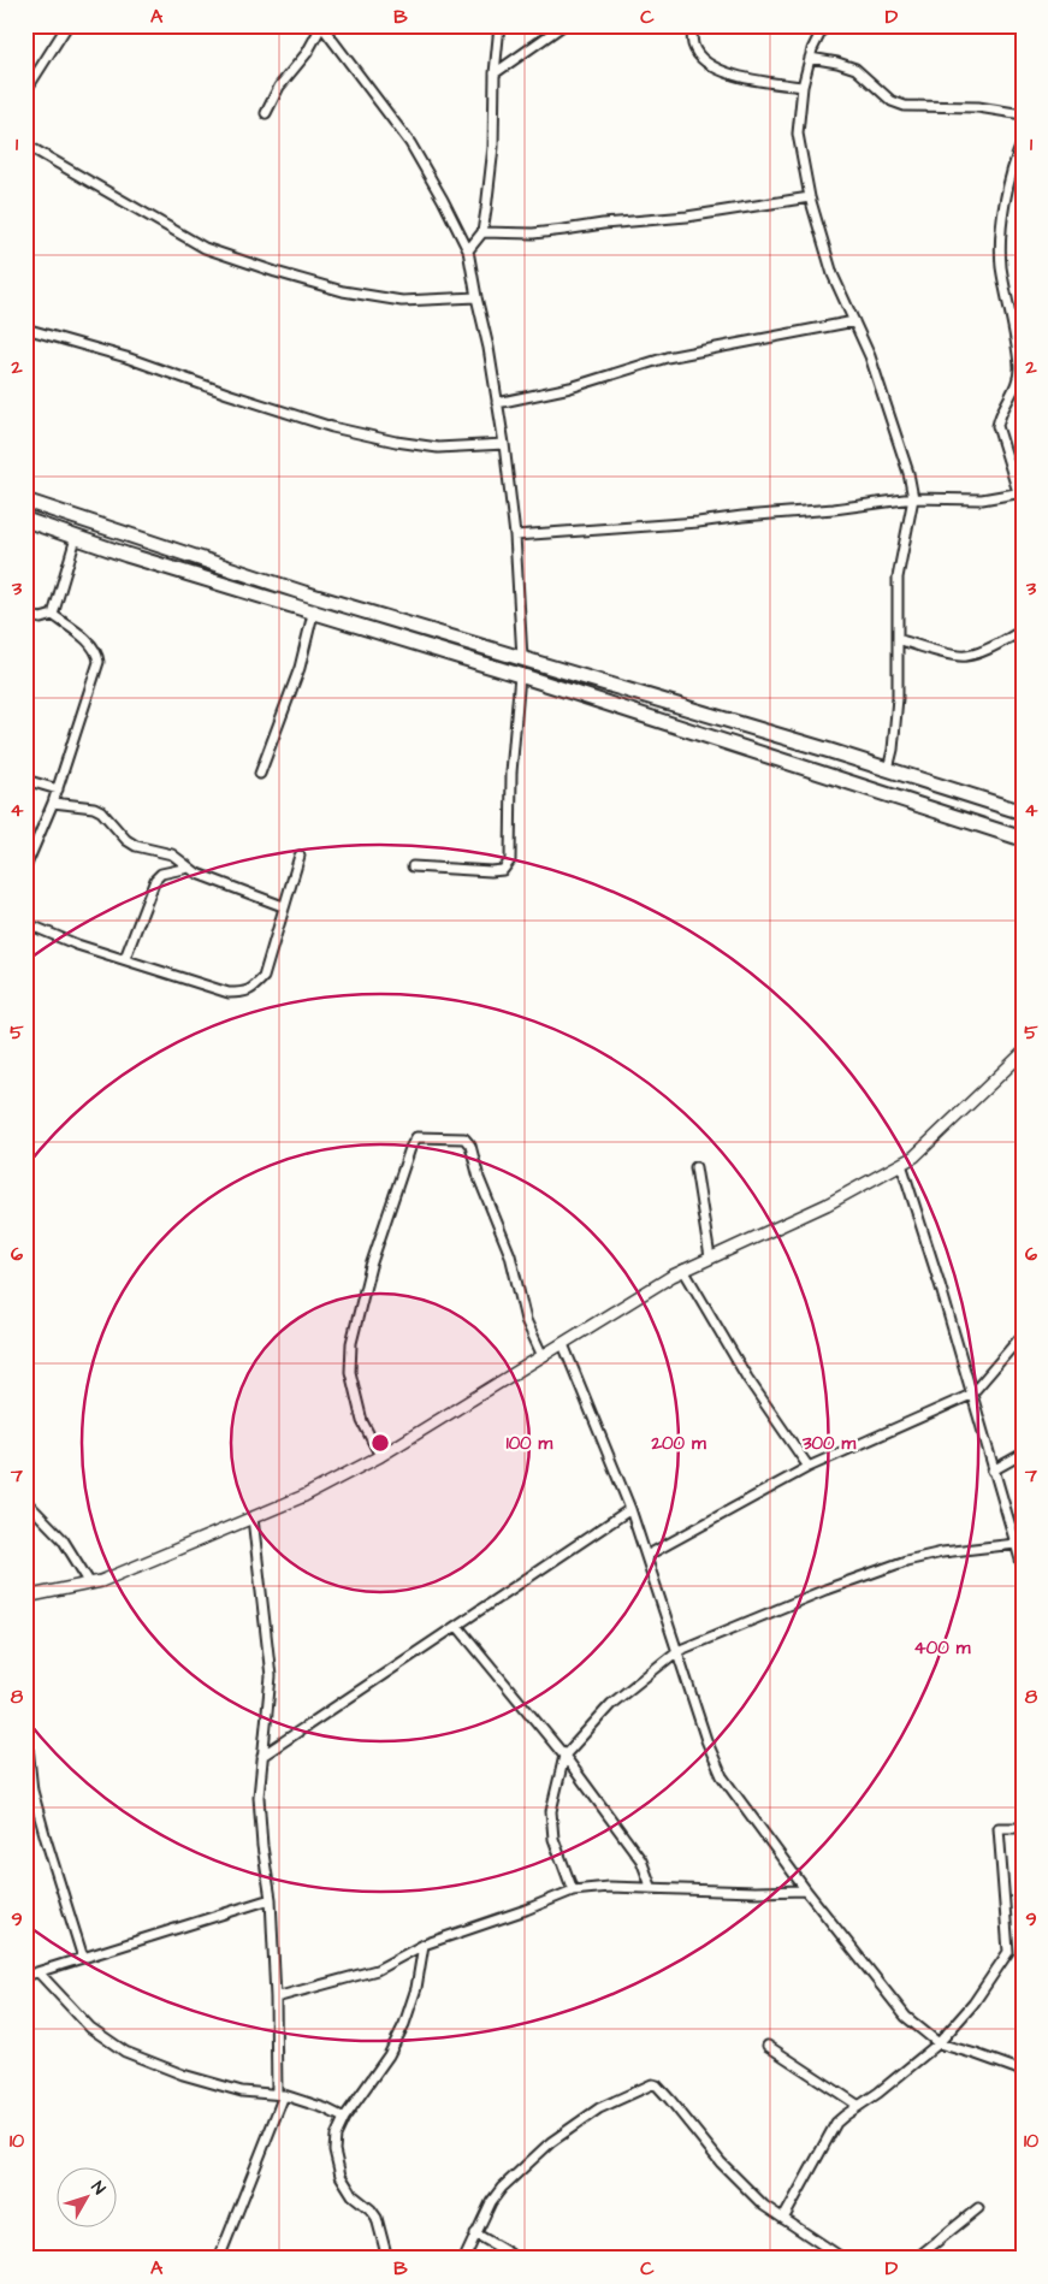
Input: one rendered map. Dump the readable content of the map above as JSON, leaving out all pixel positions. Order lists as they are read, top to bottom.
{
  "north": "top right",
  "grid": {
    "columns": [
      "A",
      "B",
      "C",
      "D"
    ],
    "rows": [
      "1",
      "2",
      "3",
      "4",
      "5",
      "6",
      "7",
      "8",
      "9",
      "10"
    ]
  },
  "rings": [
    "100 m",
    "200 m",
    "300 m",
    "400 m"
  ]
}
